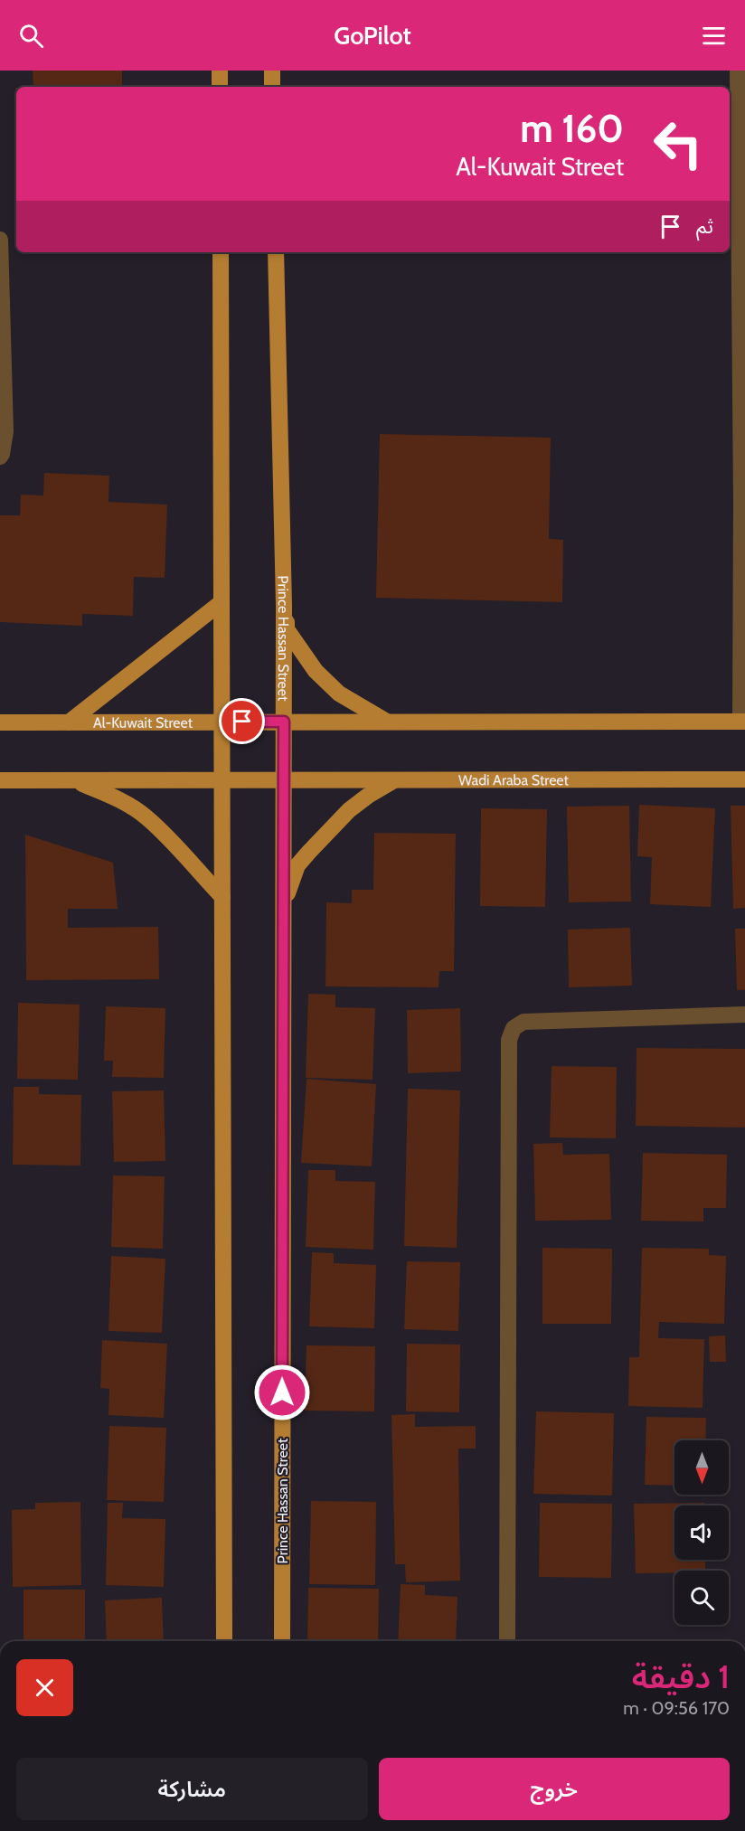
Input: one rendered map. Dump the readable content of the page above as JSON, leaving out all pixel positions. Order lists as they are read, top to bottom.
{
  "streets": {
    "main road": ["Prince Hassan Street", "Al-Kuwait Street", "Wadi Araba Street"]
  },
  "crossings": [
    ["Prince Hassan Street", "Al-Kuwait Street"],
    ["Prince Hassan Street", "Wadi Araba Street"]
  ],
  "north": "bottom",
  "page": {
    "header": "GoPilot",
    "turn": ["160 m", "Al-Kuwait Street"],
    "then": "ثم",
    "heading": ["1 دقيقة", "170 m · 09:56"],
    "buttons": ["خروج", "مشاركة"]
  }
}
